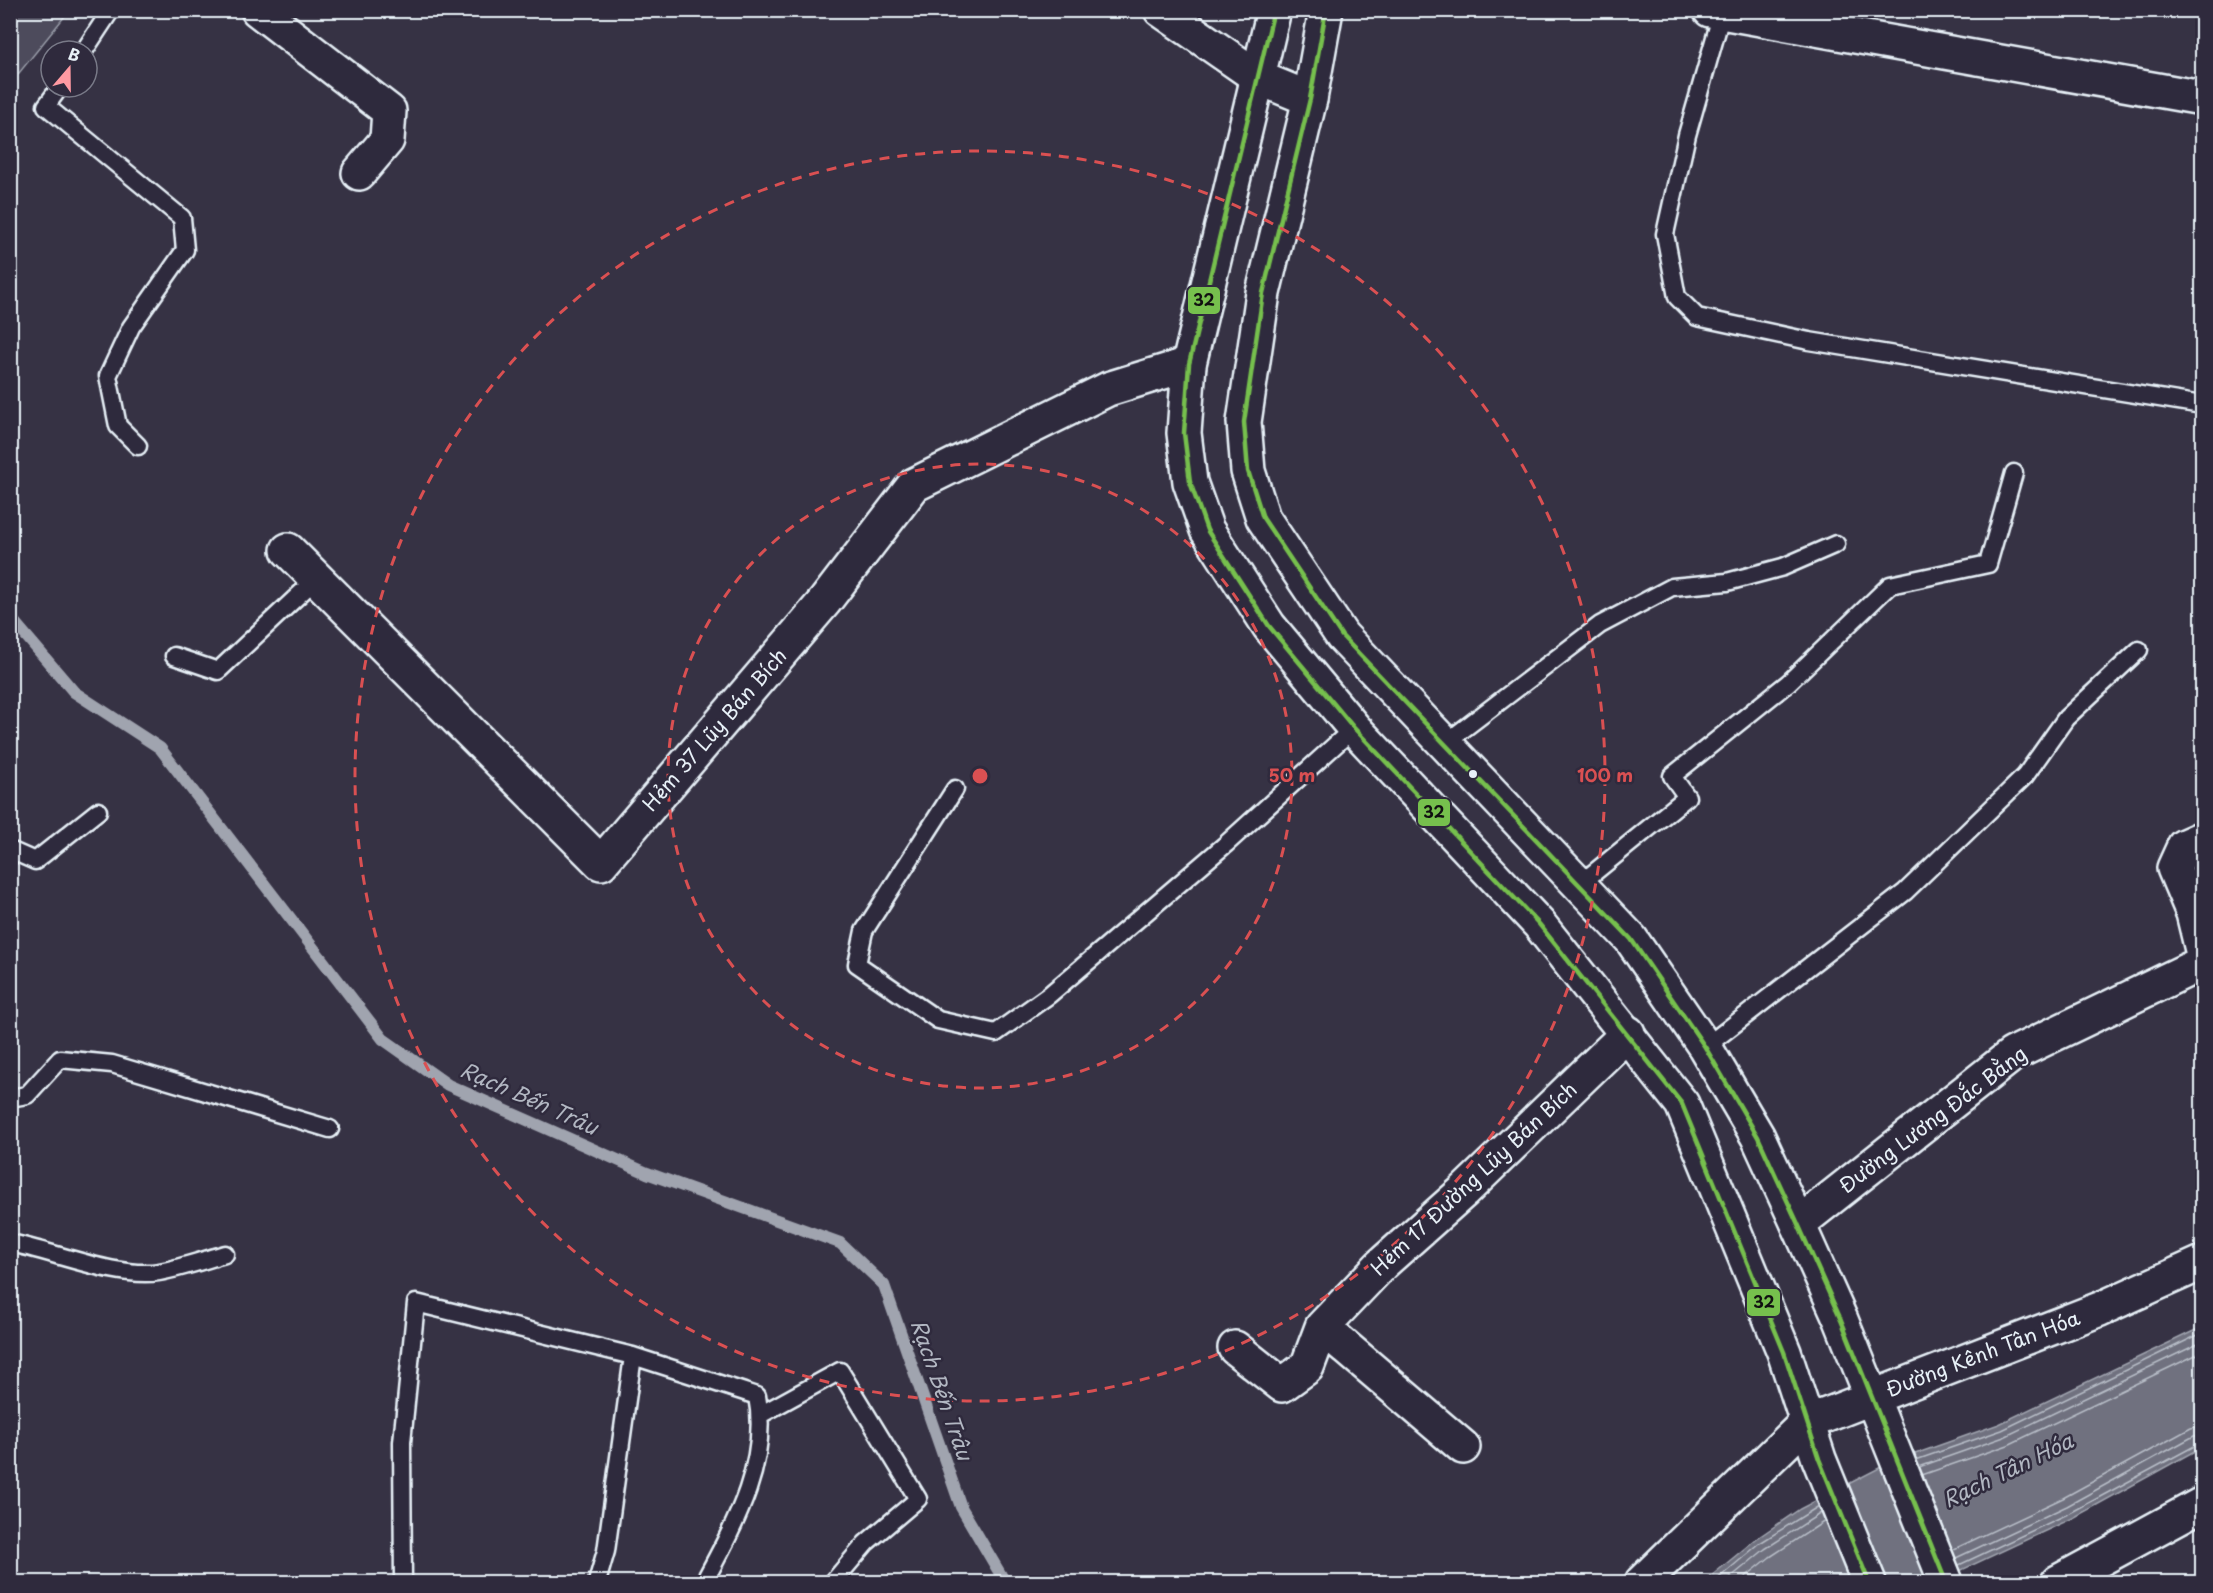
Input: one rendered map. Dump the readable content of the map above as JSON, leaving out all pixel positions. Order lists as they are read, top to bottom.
{
  "streets": {
    "street": [
      "Hẻm 37 Lũy Bán Bích",
      "Đường Lương Đắc Bằng",
      "Hẻm 17 Đường Lũy Bán Bích",
      "Đường Kênh Tân Hóa"
    ]
  },
  "water": ["Rạch Bến Trâu", "Rạch Tân Hóa"],
  "lines": ["transit line 32"],
  "north": "top",
  "rings": ["50 m", "100 m"]
}
